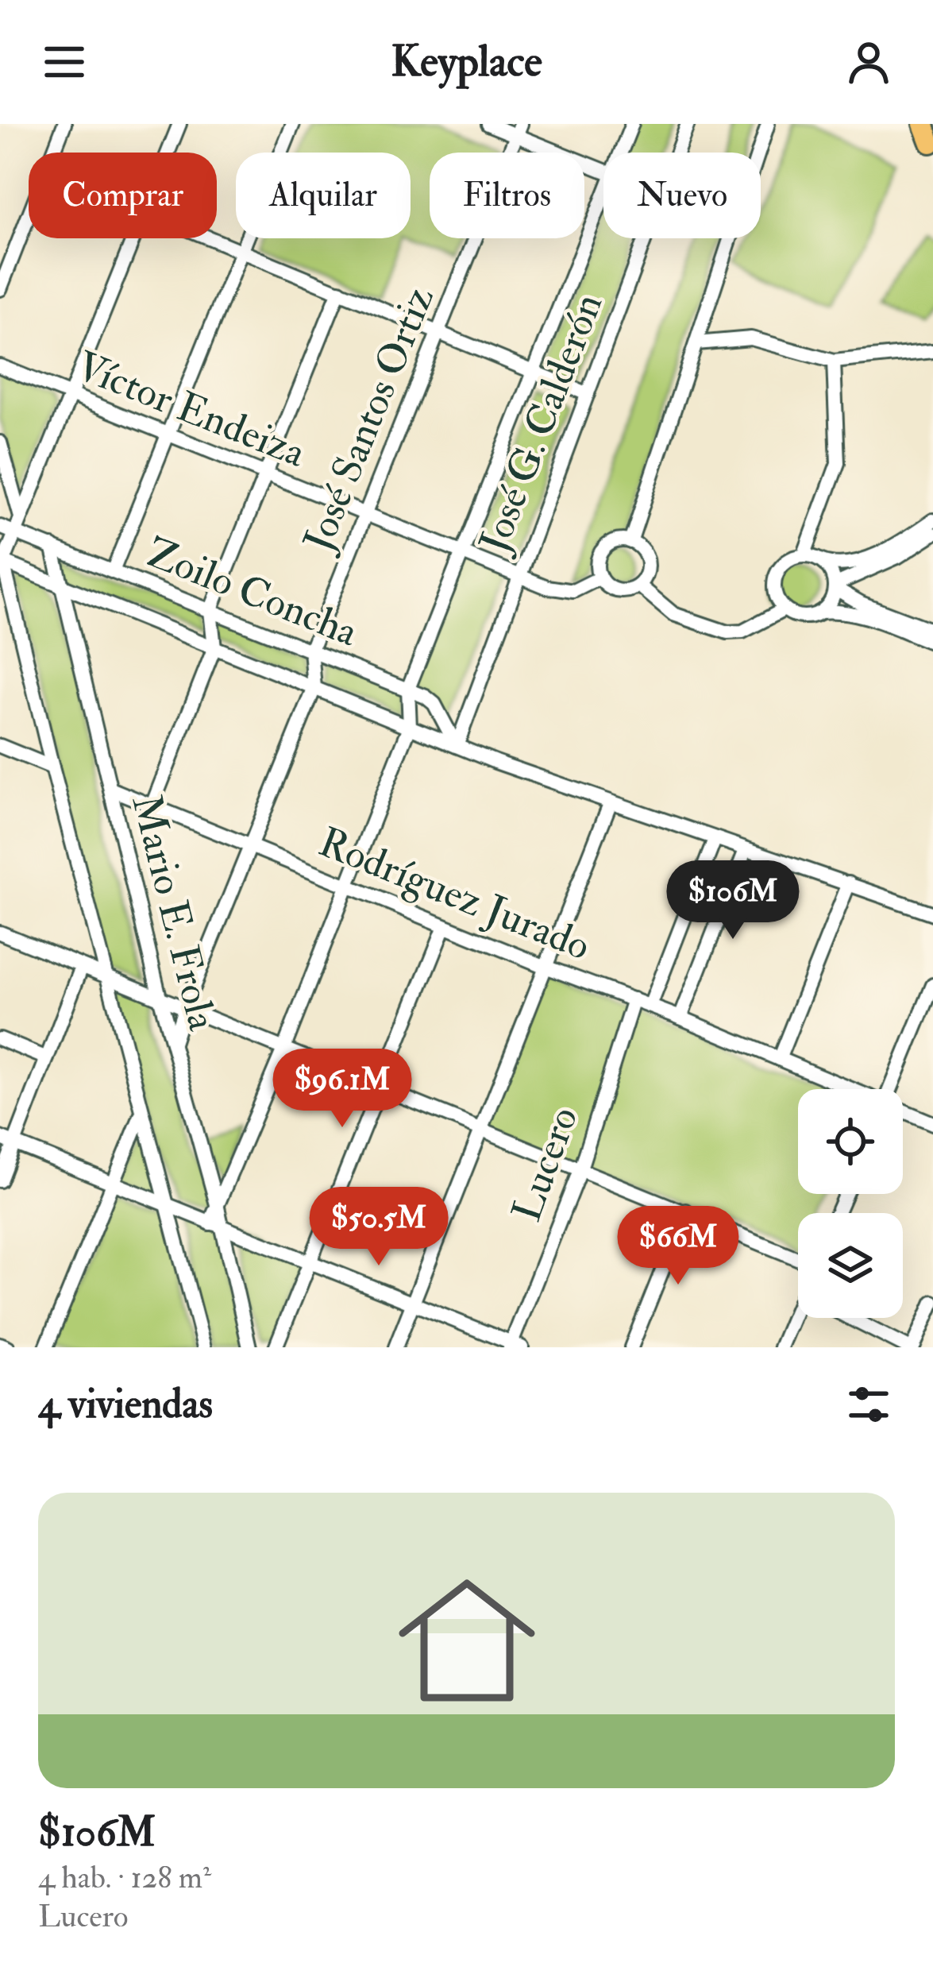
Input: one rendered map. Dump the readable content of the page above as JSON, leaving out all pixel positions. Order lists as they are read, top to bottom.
{
  "streets": {
    "street": [
      "Víctor Endeiza",
      "José Santos Ortiz",
      "José G. Calderón",
      "Zoilo Concha",
      "Rodríguez Jurado",
      "Mario E. Frola",
      "Lucero"
    ]
  },
  "crossings": [
    ["Víctor Endeiza", "José Santos Ortiz"],
    ["Víctor Endeiza", "José G. Calderón"],
    ["José Santos Ortiz", "Zoilo Concha"],
    ["José G. Calderón", "Zoilo Concha"],
    ["Zoilo Concha", "Mario E. Frola"],
    ["Rodríguez Jurado", "Mario E. Frola"],
    ["Rodríguez Jurado", "Lucero"]
  ],
  "page": {
    "header": "Keyplace",
    "chip": [
      "Comprar",
      "Alquilar",
      "Filtros",
      "Nuevo"
    ],
    "price": [
      "$106M",
      "$96.1M",
      "$50.5M",
      "$66M"
    ],
    "heading": "4 viviendas",
    "list": [
      {
        "name": "$106M",
        "note": "4 hab. · 128 m² · Lucero"
      }
    ]
  }
}
